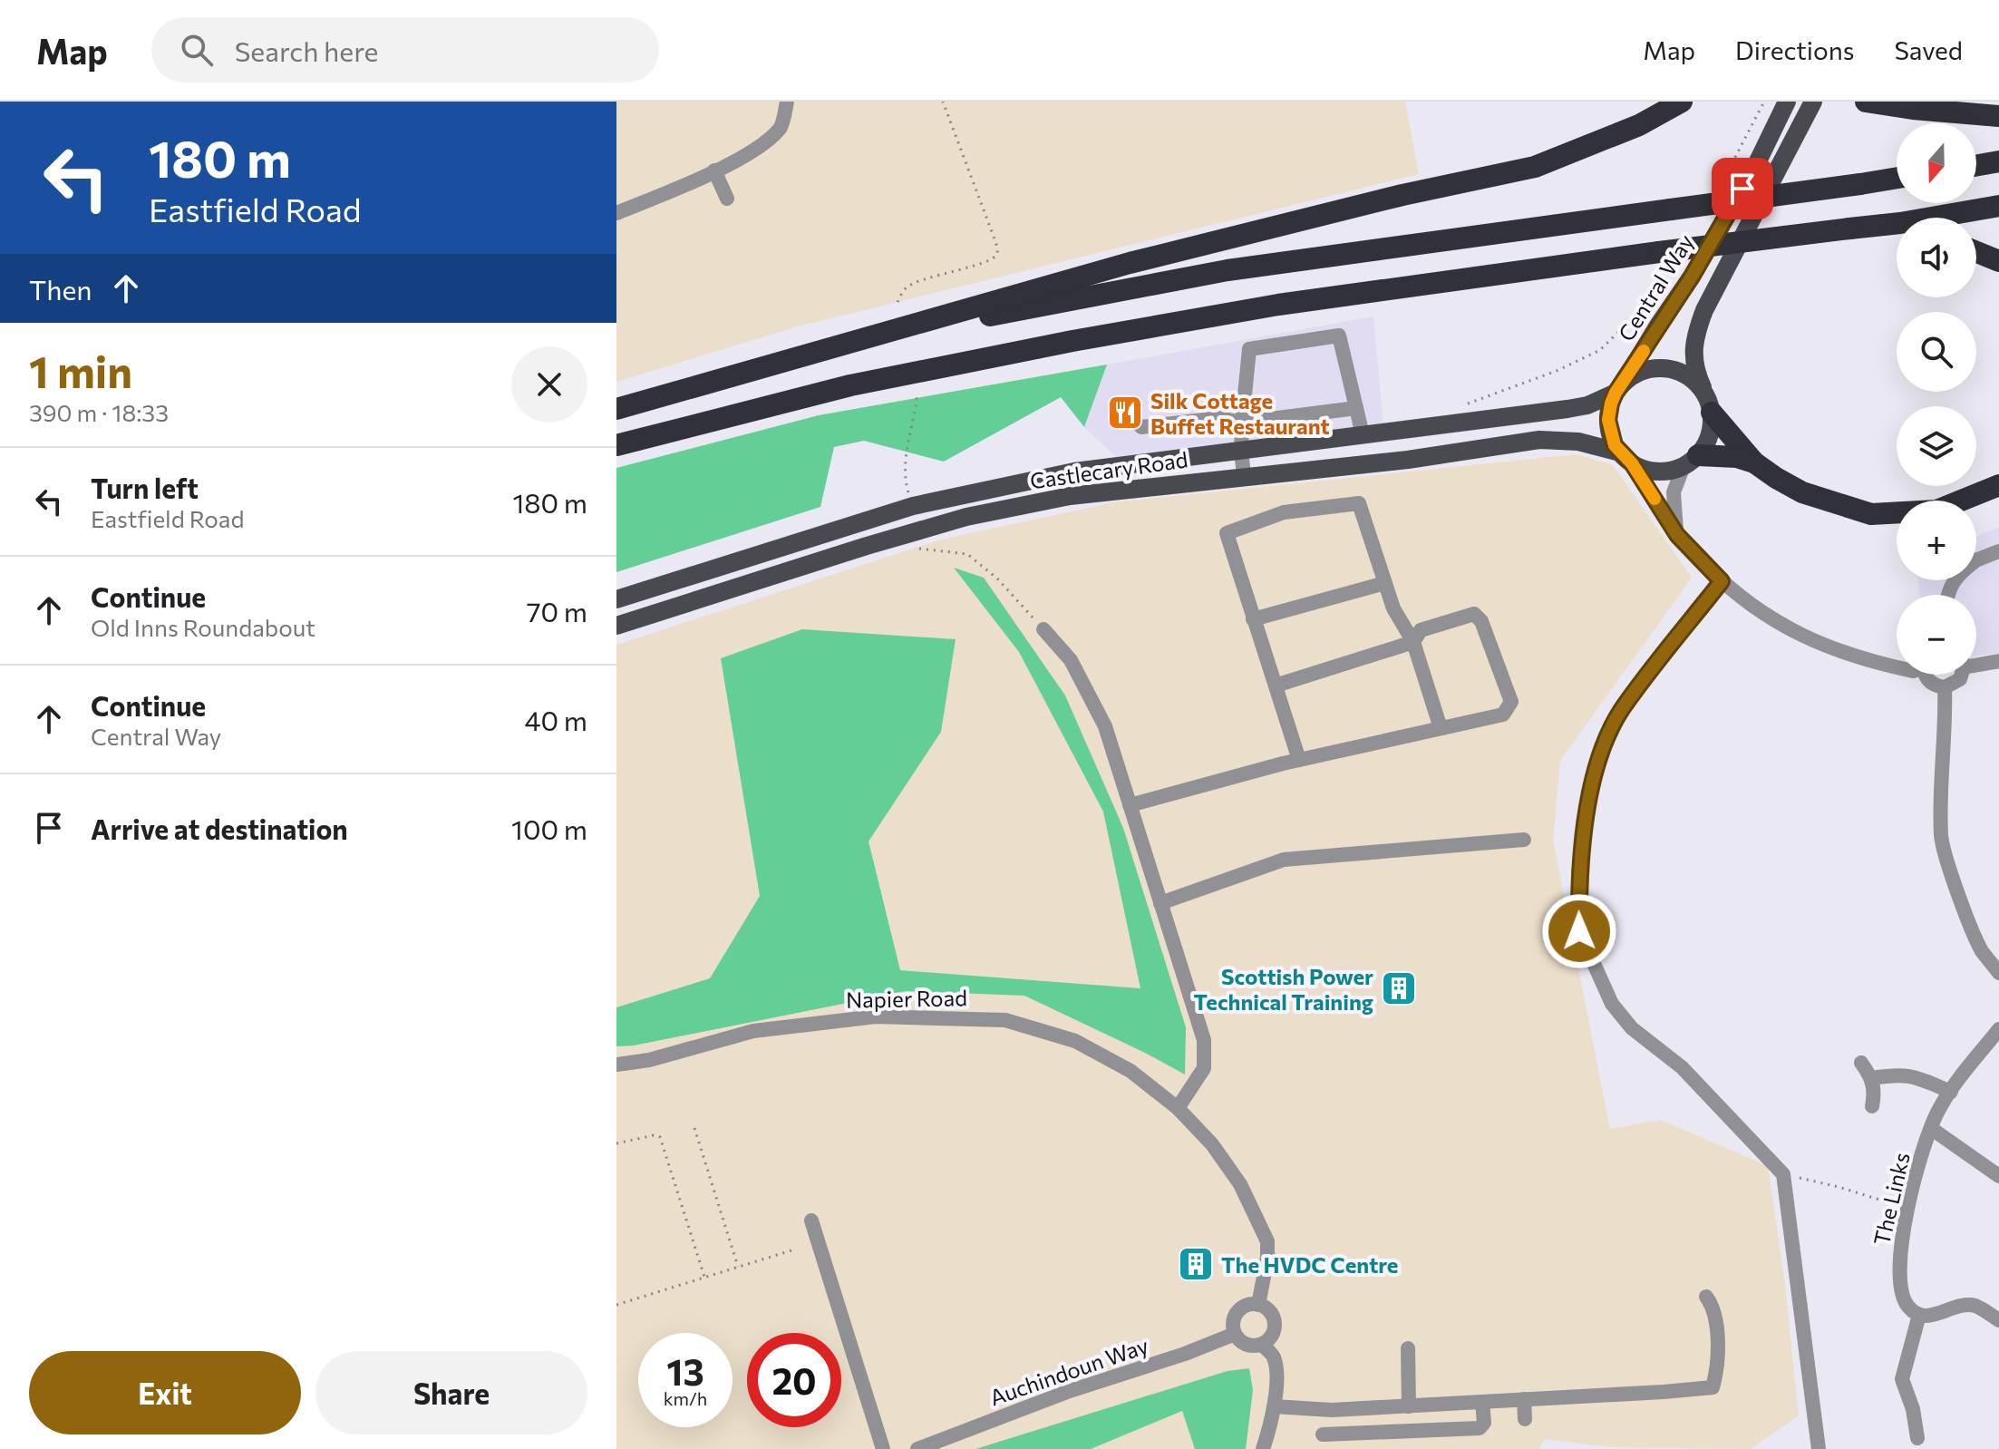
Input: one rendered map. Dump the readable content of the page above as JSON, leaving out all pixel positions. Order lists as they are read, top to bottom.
{
  "streets": {
    "main road": ["Central Way", "Castlecary Road"],
    "street": ["Napier Road", "The Links", "Auchindoun Way"]
  },
  "crossings": [
    ["Central Way", "Castlecary Road"],
    ["Napier Road", "Auchindoun Way"]
  ],
  "places": {
    "restaurant": ["Silk Cottage Buffet Restaurant"],
    "building": ["Scottish Power Technical Training", "The HVDC Centre"]
  },
  "north": "bottom",
  "page": {
    "header": "Map",
    "search": "Search here",
    "nav": ["Map", "Directions", "Saved"],
    "turn": ["180 m", "Eastfield Road"],
    "map_buttons": ["+", "−"],
    "then": "Then",
    "heading": ["1 min", "390 m · 18:33"],
    "list": [
      {
        "name": "Turn left",
        "note": "Eastfield Road",
        "value": "180 m"
      },
      {
        "name": "Continue",
        "note": "Old Inns Roundabout",
        "value": "70 m"
      },
      {
        "name": "Continue",
        "note": "Central Way",
        "value": "40 m"
      },
      {
        "name": "Arrive at destination",
        "value": "100 m"
      }
    ],
    "speed": "13 km/h",
    "limit": "20",
    "buttons": ["Exit", "Share"]
  }
}
